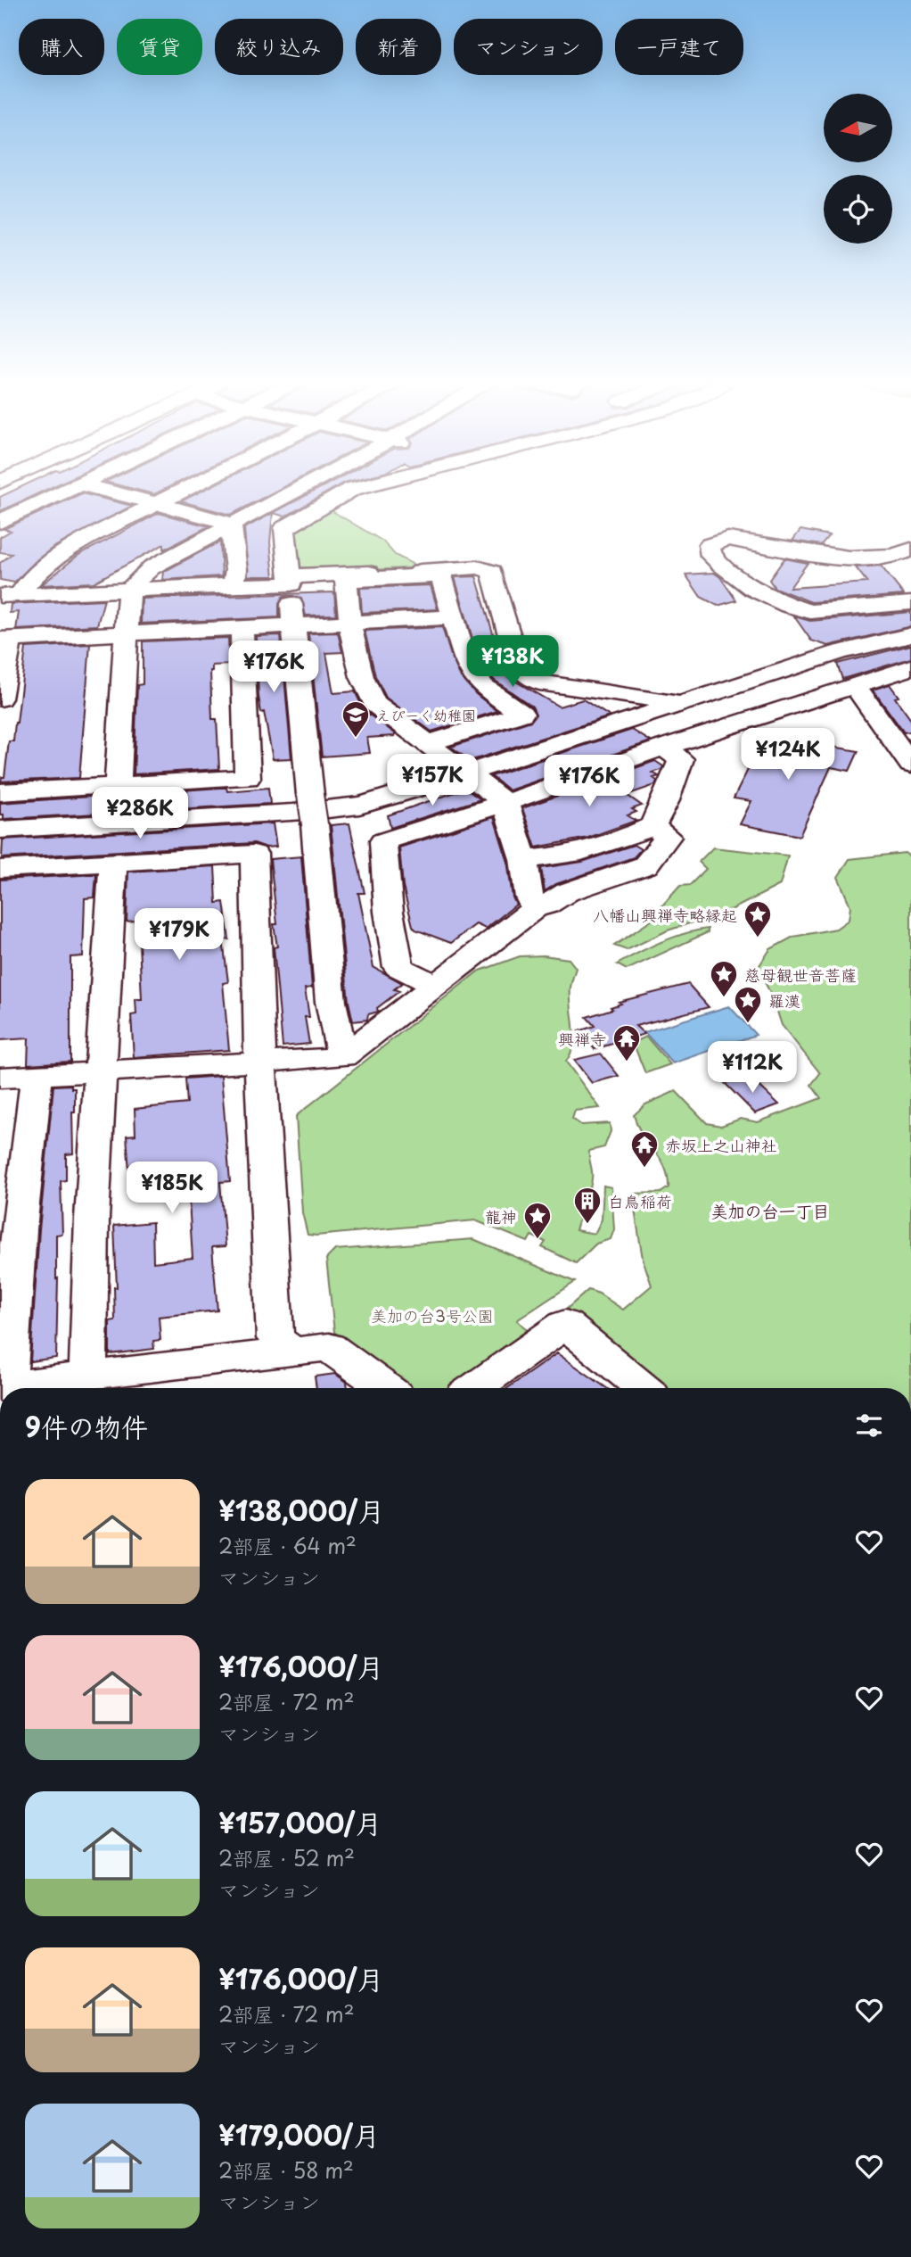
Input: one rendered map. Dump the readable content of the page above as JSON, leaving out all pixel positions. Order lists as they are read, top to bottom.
{
  "districts": ["美加の台一丁目"],
  "parks": ["美加の台3号公園"],
  "places": {
    "school or university": ["えぴーく幼稚園"],
    "place": [
      "八幡山興禅寺略縁起",
      "慈母観世音菩薩",
      "羅漢",
      "龍神"
    ],
    "temple": ["興禅寺", "赤坂上之山神社"],
    "building": ["白鳥稲荷"]
  },
  "north": "left",
  "page": {
    "chip": [
      "購入",
      "賃貸",
      "絞り込み",
      "新着",
      "マンション",
      "一戸建て"
    ],
    "price": [
      "¥138K",
      "¥176K",
      "¥124K",
      "¥157K",
      "¥176K",
      "¥286K",
      "¥179K",
      "¥112K",
      "¥185K"
    ],
    "heading": "9件の物件",
    "list": [
      {
        "name": "¥138,000/月",
        "note": "2部屋 · 64 m² · マンション"
      },
      {
        "name": "¥176,000/月",
        "note": "2部屋 · 72 m² · マンション"
      },
      {
        "name": "¥157,000/月",
        "note": "2部屋 · 52 m² · マンション"
      },
      {
        "name": "¥176,000/月",
        "note": "2部屋 · 72 m² · マンション"
      },
      {
        "name": "¥179,000/月",
        "note": "2部屋 · 58 m² · マンション"
      }
    ]
  }
}
